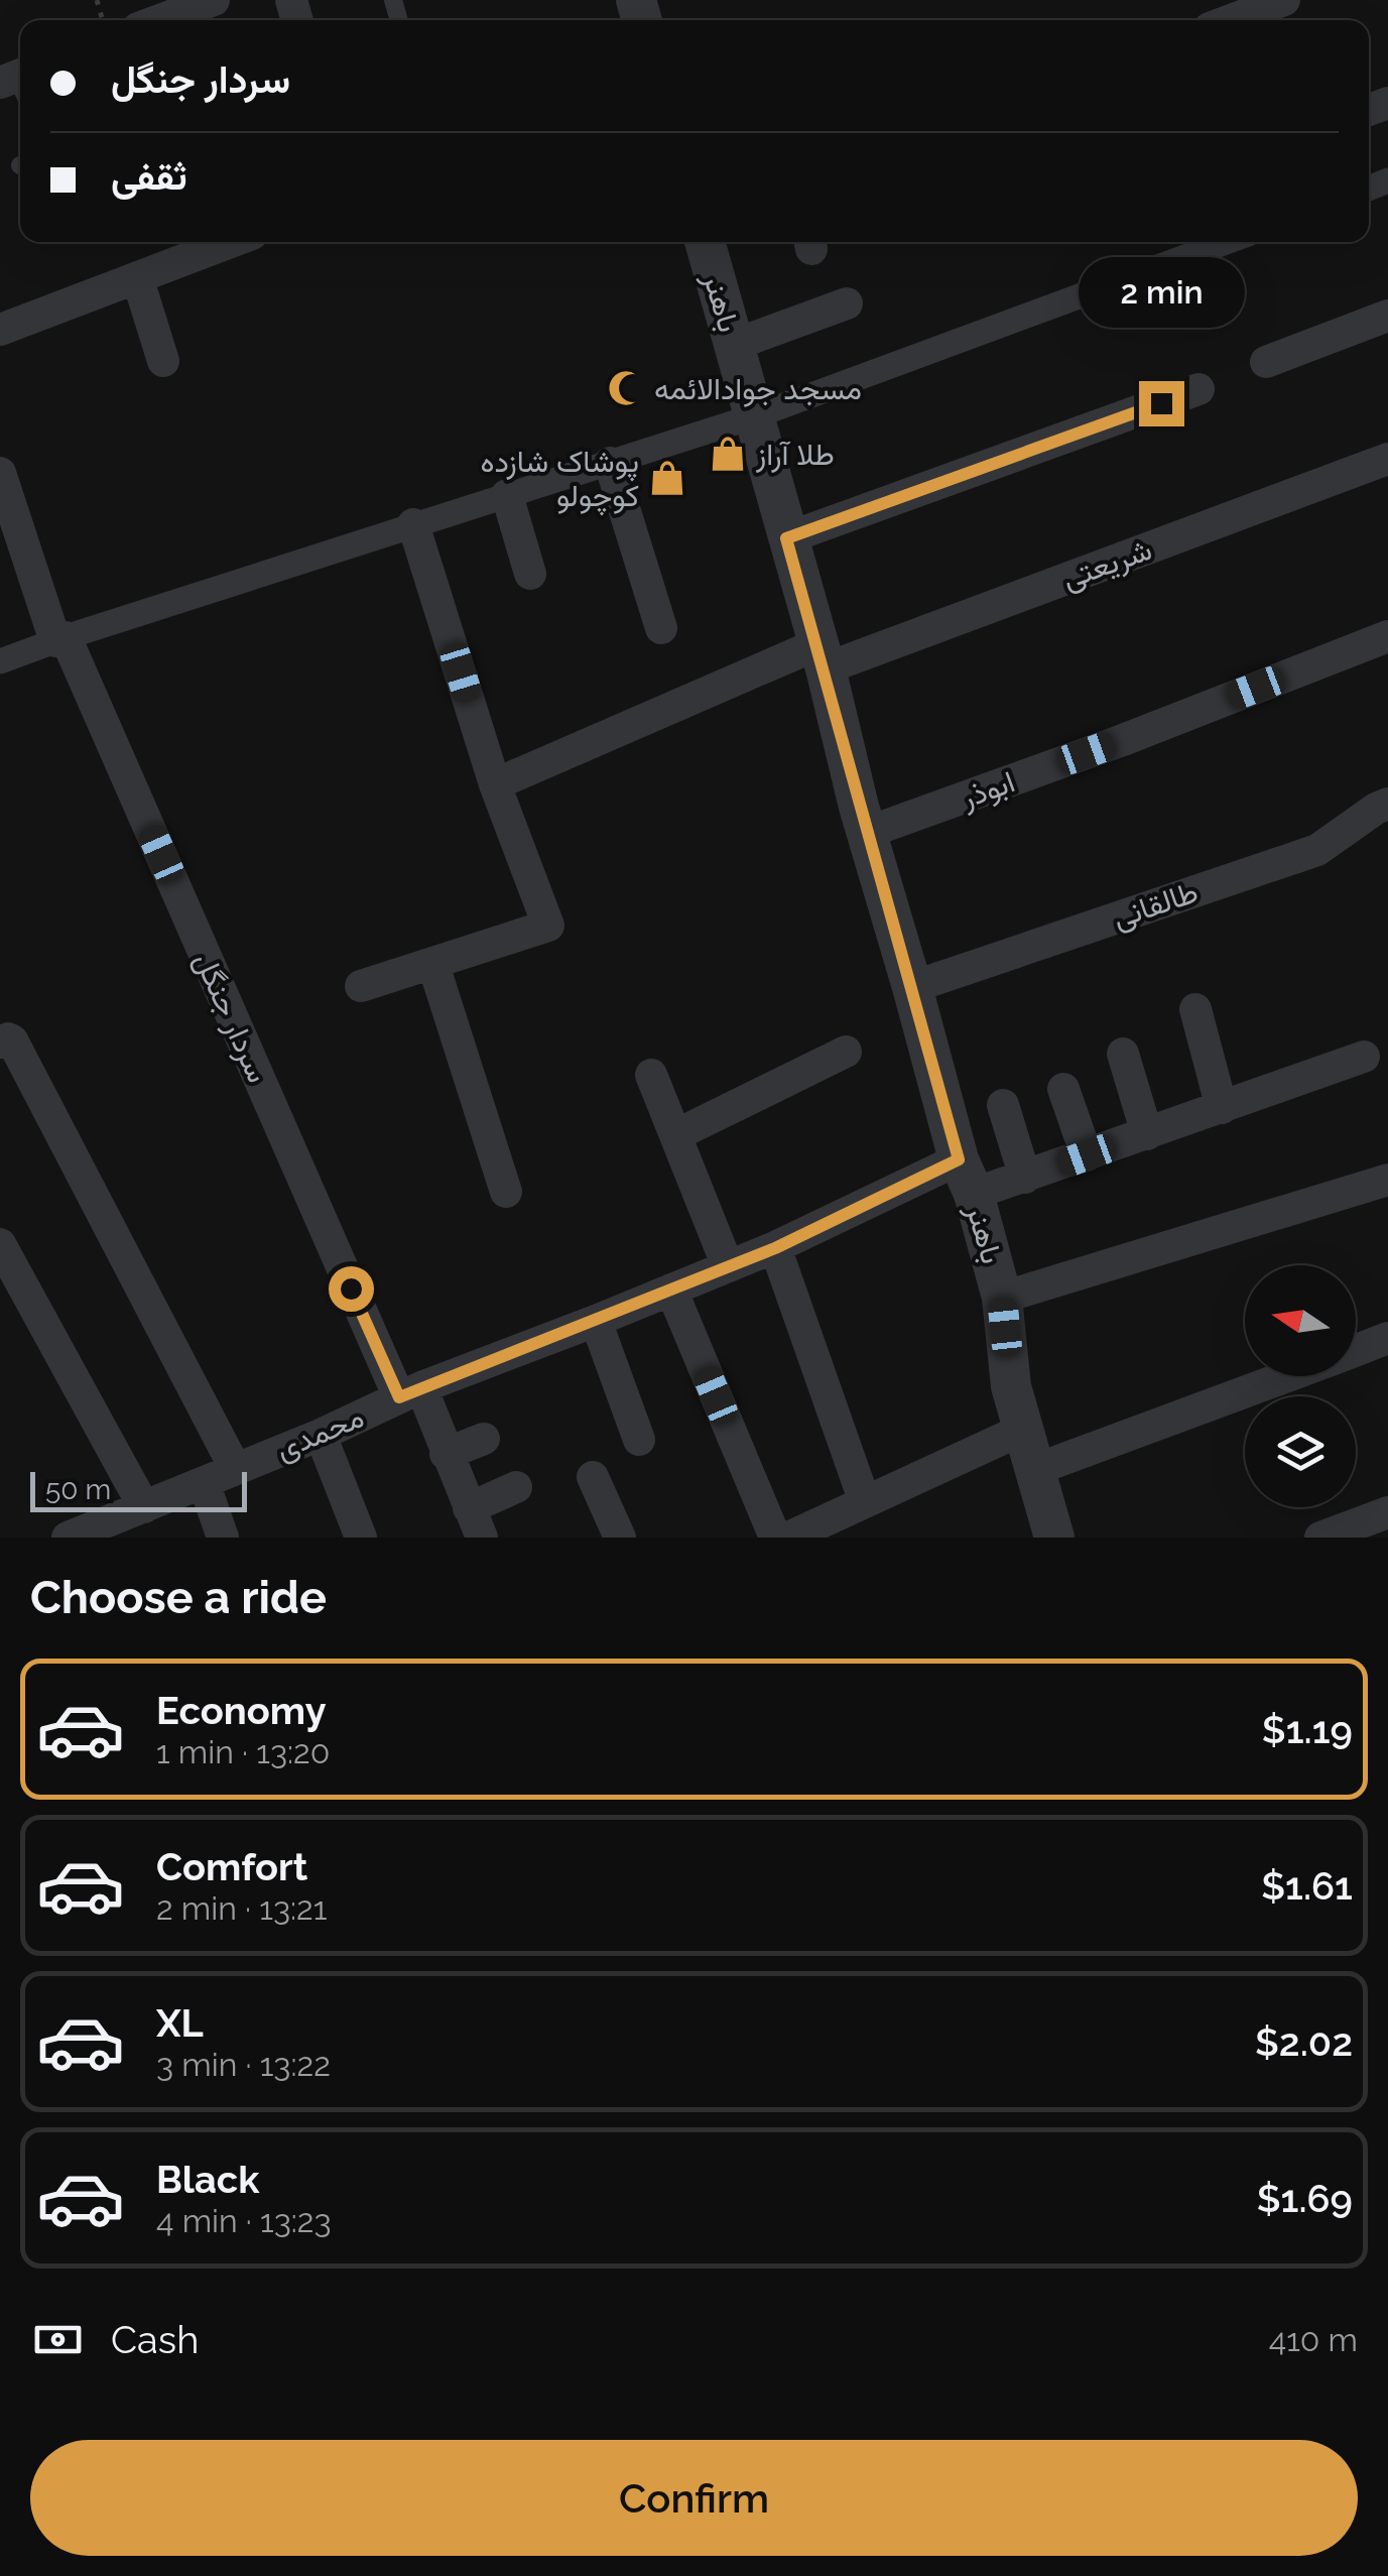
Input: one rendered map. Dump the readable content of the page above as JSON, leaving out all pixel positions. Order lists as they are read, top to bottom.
{
  "streets": {
    "street": [
      "باهنر",
      "شریعتی",
      "ابوذر",
      "طالقانی",
      "سردار جنگل",
      "محمدی"
    ]
  },
  "crossings": [
    ["باهنر", "شریعتی"],
    ["باهنر", "ابوذر"],
    ["باهنر", "طالقانی"],
    ["باهنر", "محمدی"],
    ["سردار جنگل", "محمدی"]
  ],
  "places": {
    "mosque": ["مسجد جوادالائمه"],
    "shop": ["طلا آراز", "پوشاک شازده کوچولو"]
  },
  "scale_bar": "50 m",
  "north": "left",
  "page": {
    "banner": ["سردار جنگل", "ثقفی"],
    "bubble": "2 min",
    "scale": "50 m",
    "heading": "Choose a ride",
    "list": [
      {
        "name": "Economy",
        "note": "1 min · 13:20",
        "value": "$1.19"
      },
      {
        "name": "Comfort",
        "note": "2 min · 13:21",
        "value": "$1.61"
      },
      {
        "name": "XL",
        "note": "3 min · 13:22",
        "value": "$2.02"
      },
      {
        "name": "Black",
        "note": "4 min · 13:23",
        "value": "$1.69"
      }
    ],
    "pay": ["Cash", "410 m"],
    "buttons": "Confirm"
  }
}
